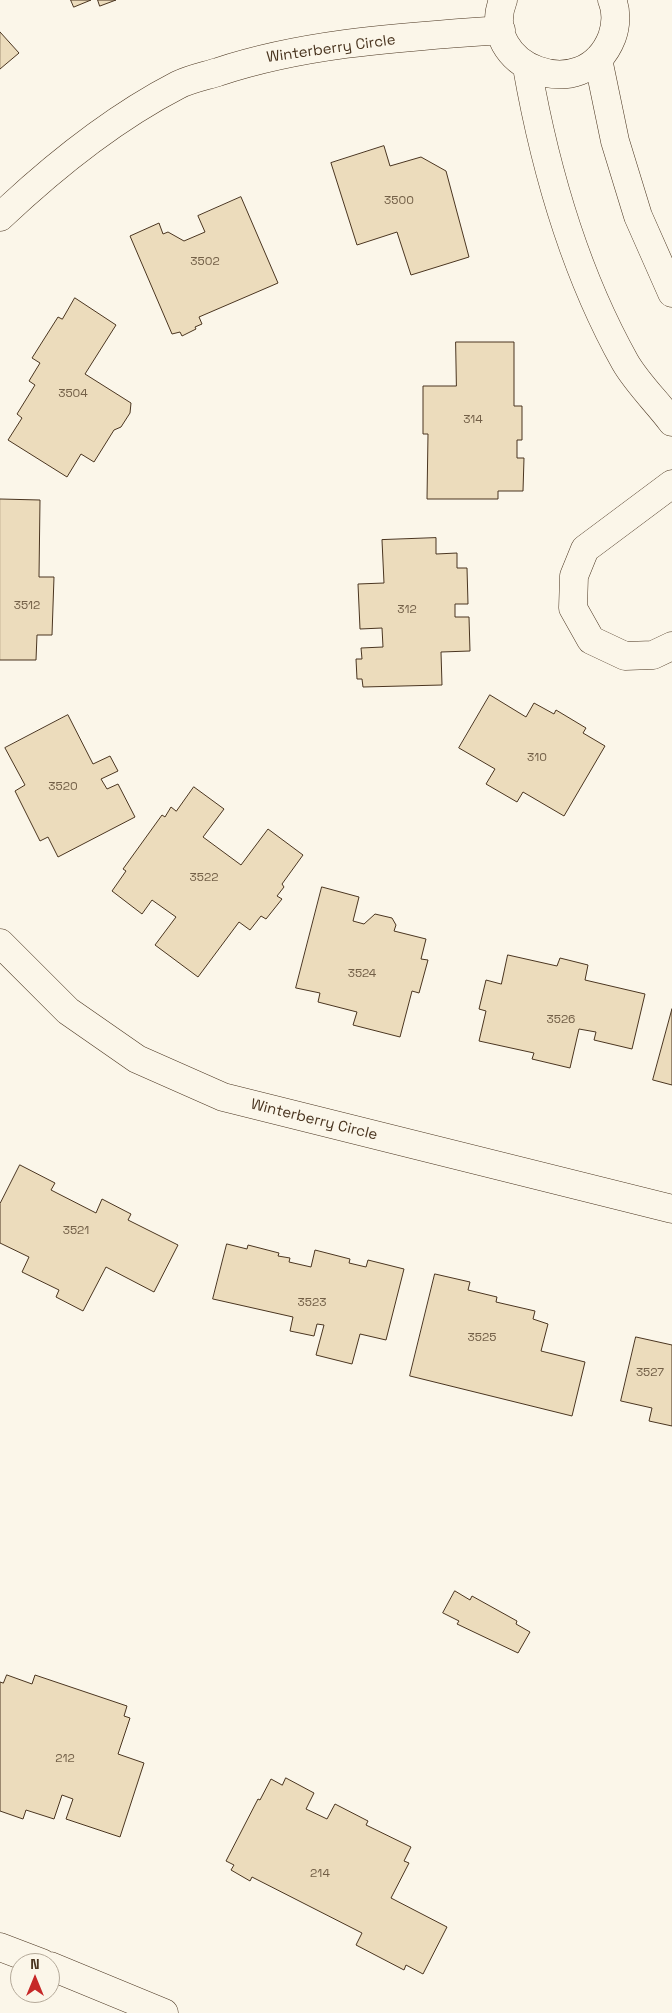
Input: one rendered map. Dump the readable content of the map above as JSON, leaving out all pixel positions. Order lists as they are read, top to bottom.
{
  "streets": {
    "street": ["Winterberry Circle"]
  },
  "house_numbers": [
    "3500",
    "3502",
    "3504",
    "314",
    "3512",
    "312",
    "310",
    "3520",
    "3522",
    "3524",
    "3526",
    "3521",
    "3523",
    "3525",
    "3527",
    "212",
    "214"
  ],
  "north": "top"
}
